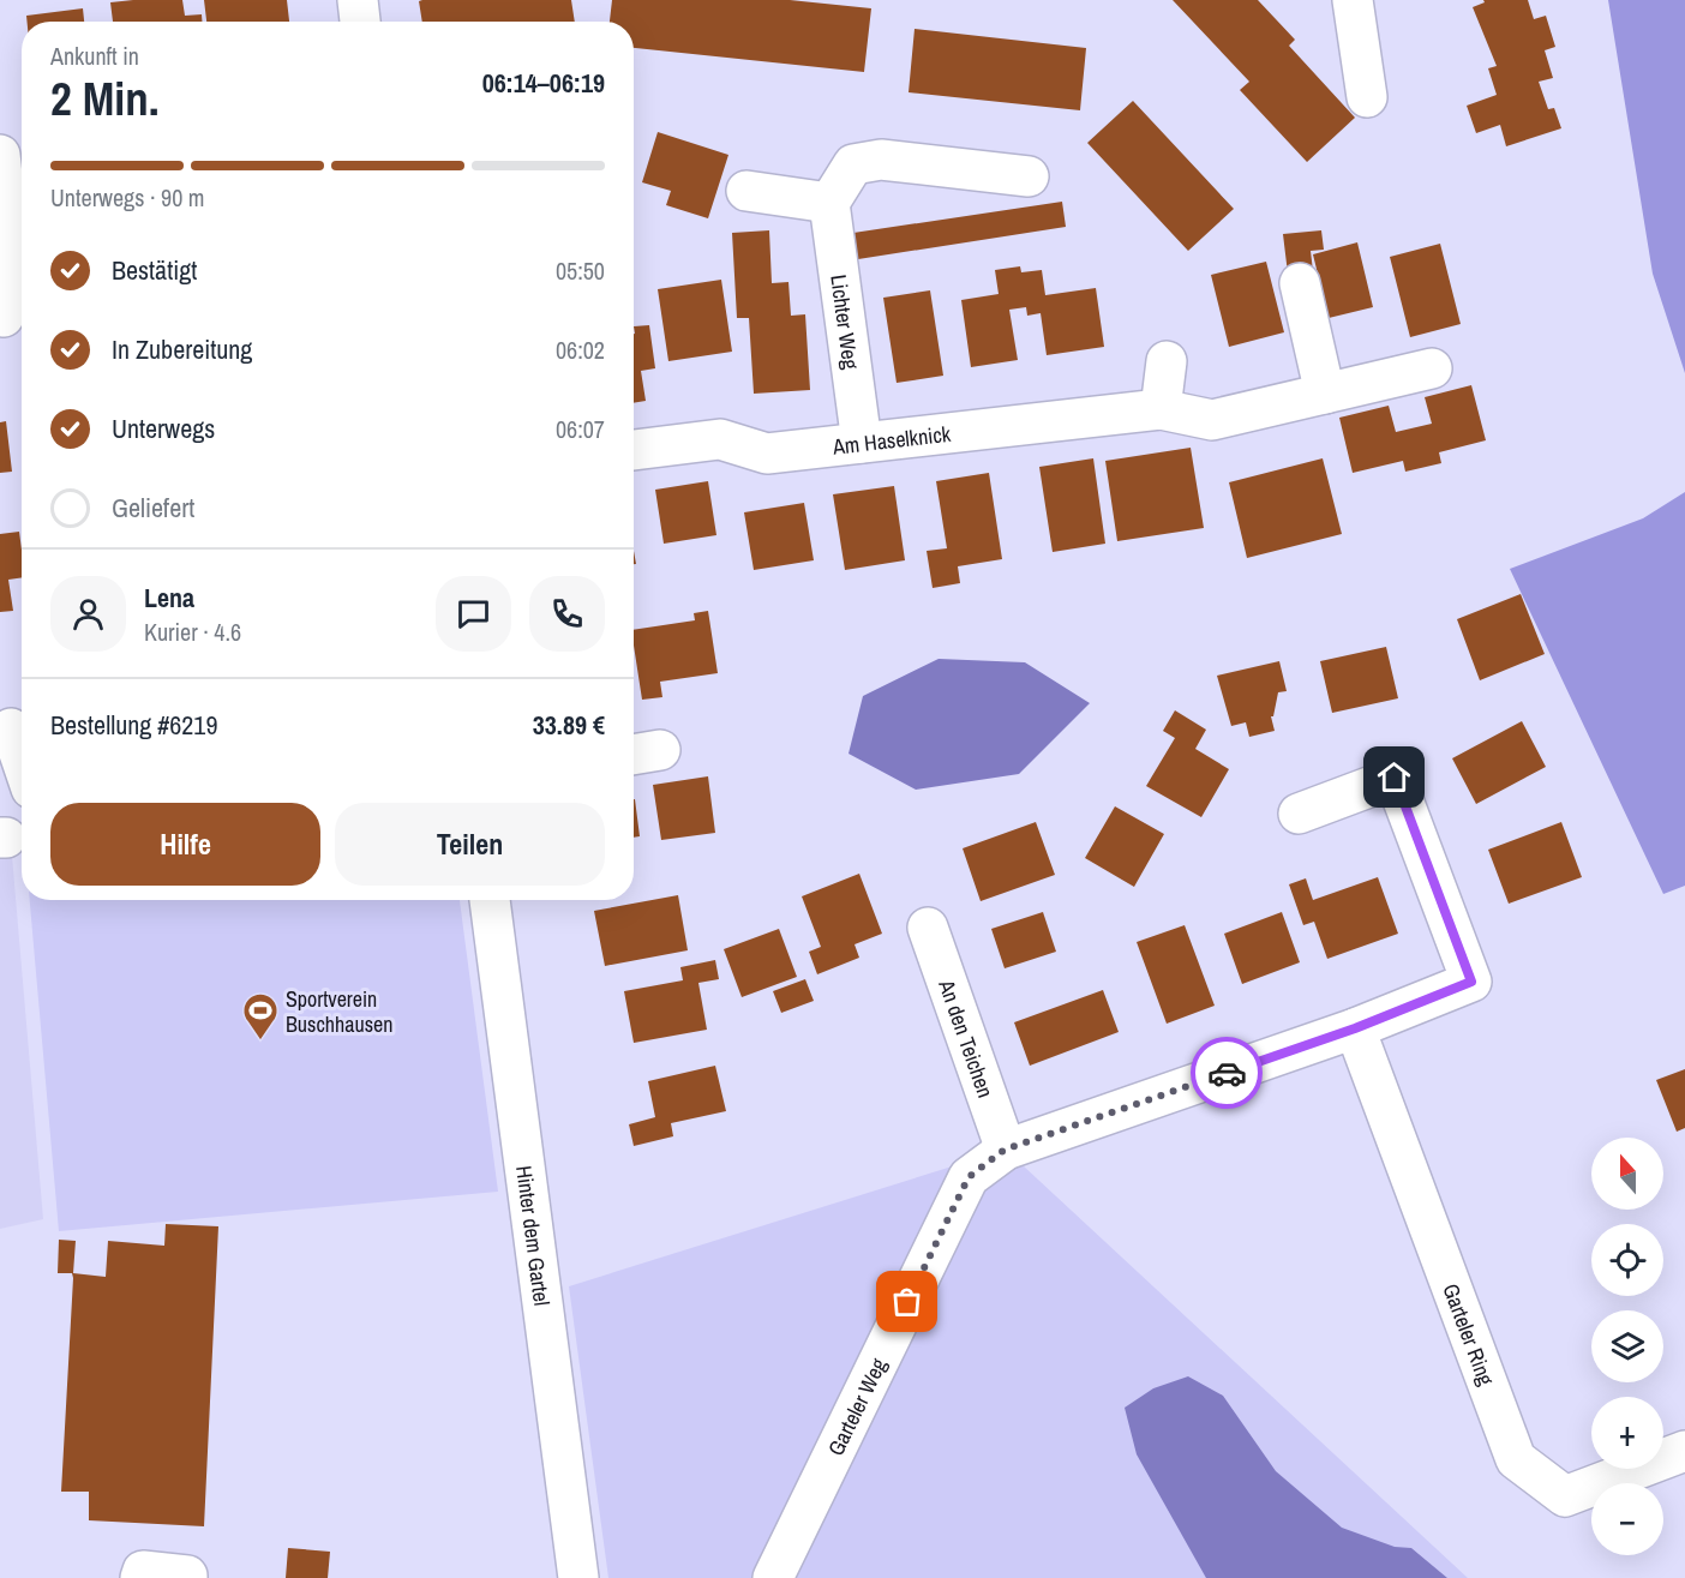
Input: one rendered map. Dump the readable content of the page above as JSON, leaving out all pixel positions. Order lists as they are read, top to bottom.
{
  "streets": {
    "street": [
      "Lichter Weg",
      "Am Haselknick",
      "An den Teichen",
      "Hinter dem Gartel",
      "Garteler Ring",
      "Garteler Weg"
    ]
  },
  "crossings": [
    ["Lichter Weg", "Am Haselknick"],
    ["An den Teichen", "Garteler Weg"],
    ["Garteler Ring", "Garteler Weg"]
  ],
  "places": {
    "sports": ["Sportverein Buschhausen"]
  },
  "north": "top",
  "page": {
    "heading": ["2 Min.", "Ankunft in", "06:14–06:19"],
    "panel": [
      "Lena",
      "Kurier · 4.6",
      "Bestellung #6219",
      "33.89 €"
    ],
    "bar": "Unterwegs · 90 m",
    "list": [
      ["Bestätigt", "05:50"],
      ["In Zubereitung", "06:02"],
      ["Unterwegs", "06:07"],
      "Geliefert"
    ],
    "buttons": ["Hilfe", "Teilen"],
    "map_buttons": ["+", "−"]
  }
}
